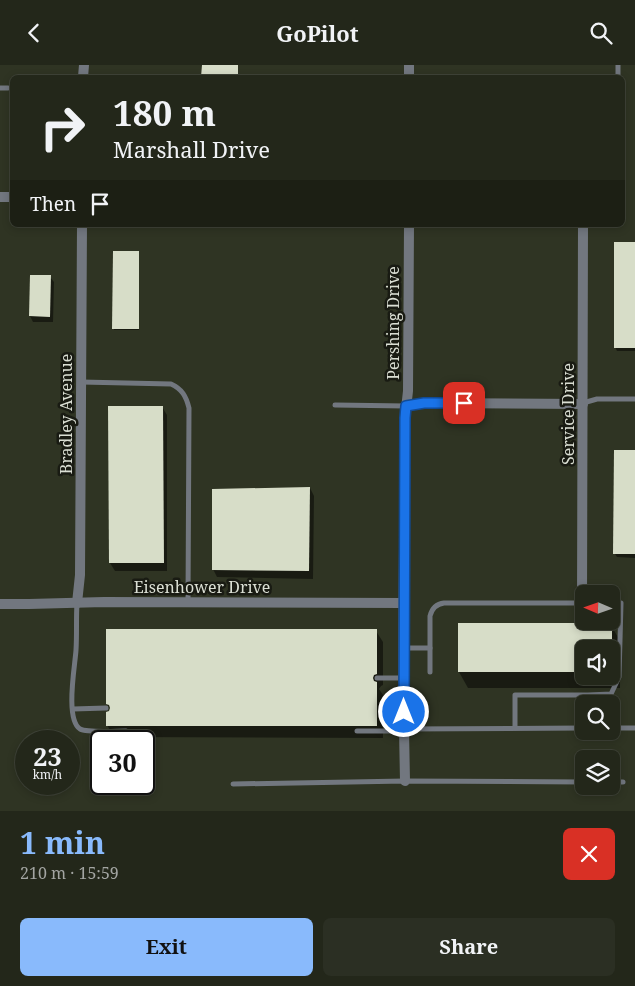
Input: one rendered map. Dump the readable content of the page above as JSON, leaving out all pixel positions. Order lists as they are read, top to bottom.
{
  "streets": {
    "street": [
      "Pershing Drive",
      "Bradley Avenue",
      "Service Drive",
      "Eisenhower Drive"
    ]
  },
  "crossings": [
    ["Pershing Drive", "Eisenhower Drive"],
    ["Bradley Avenue", "Eisenhower Drive"]
  ],
  "north": "left",
  "page": {
    "header": "GoPilot",
    "turn": ["180 m", "Marshall Drive"],
    "then": "Then",
    "speed": "23 km/h",
    "limit": "30",
    "heading": ["1 min", "210 m · 15:59"],
    "buttons": ["Exit", "Share"]
  }
}
